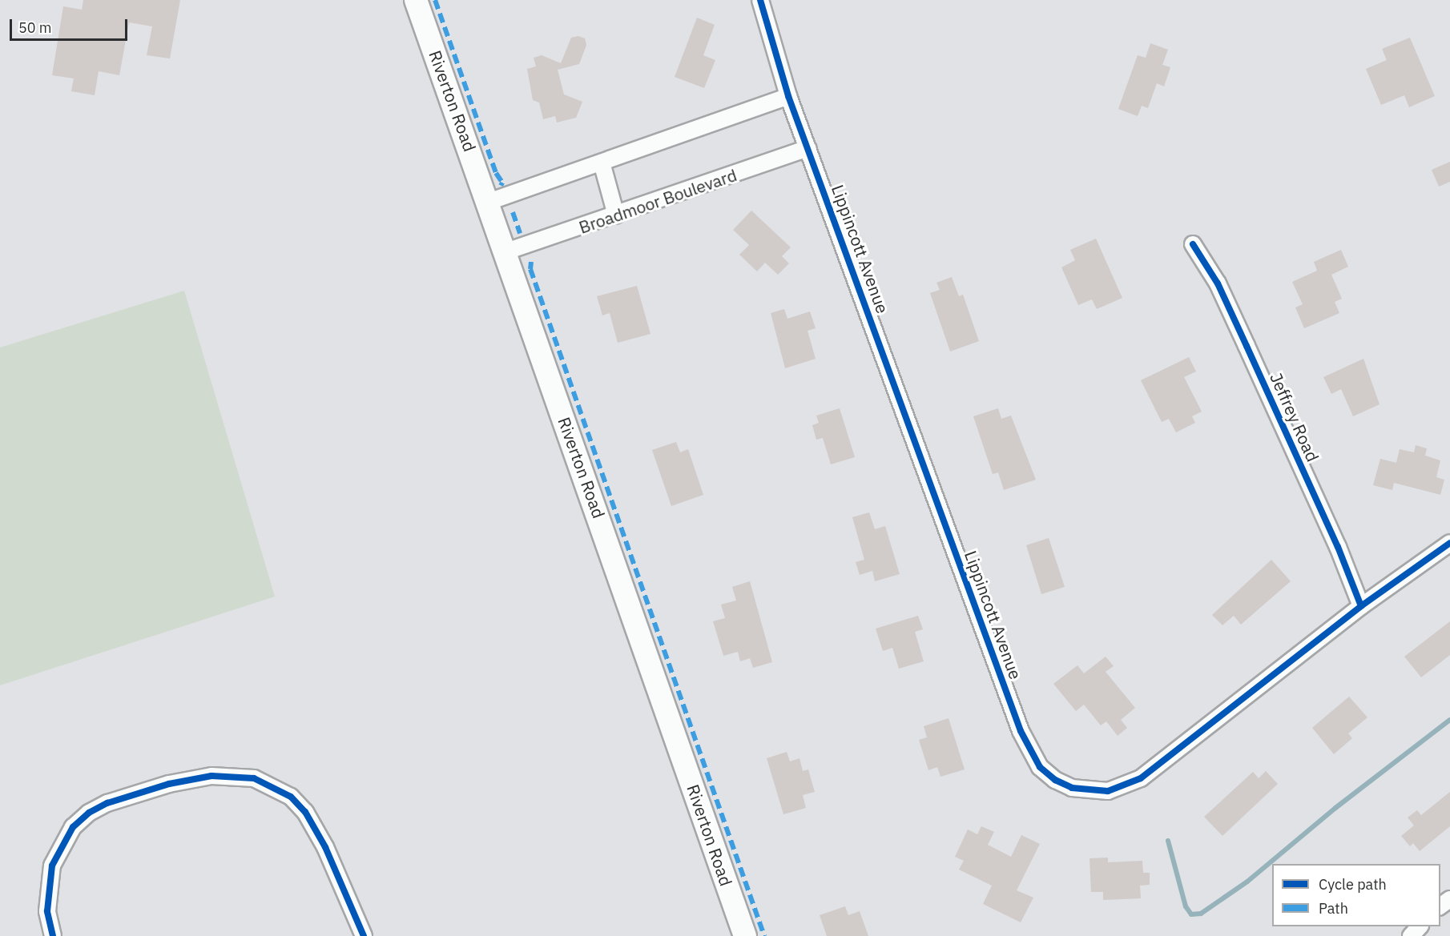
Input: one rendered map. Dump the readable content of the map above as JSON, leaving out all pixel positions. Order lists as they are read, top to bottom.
{
  "streets": {
    "main road": ["Riverton Road"],
    "street": ["Broadmoor Boulevard", "Lippincott Avenue", "Jeffrey Road"]
  },
  "crossings": [
    ["Riverton Road", "Broadmoor Boulevard"],
    ["Broadmoor Boulevard", "Lippincott Avenue"],
    ["Lippincott Avenue", "Jeffrey Road"]
  ],
  "legend": ["Cycle path", "Path"],
  "scale_bar": "50 m"
}
